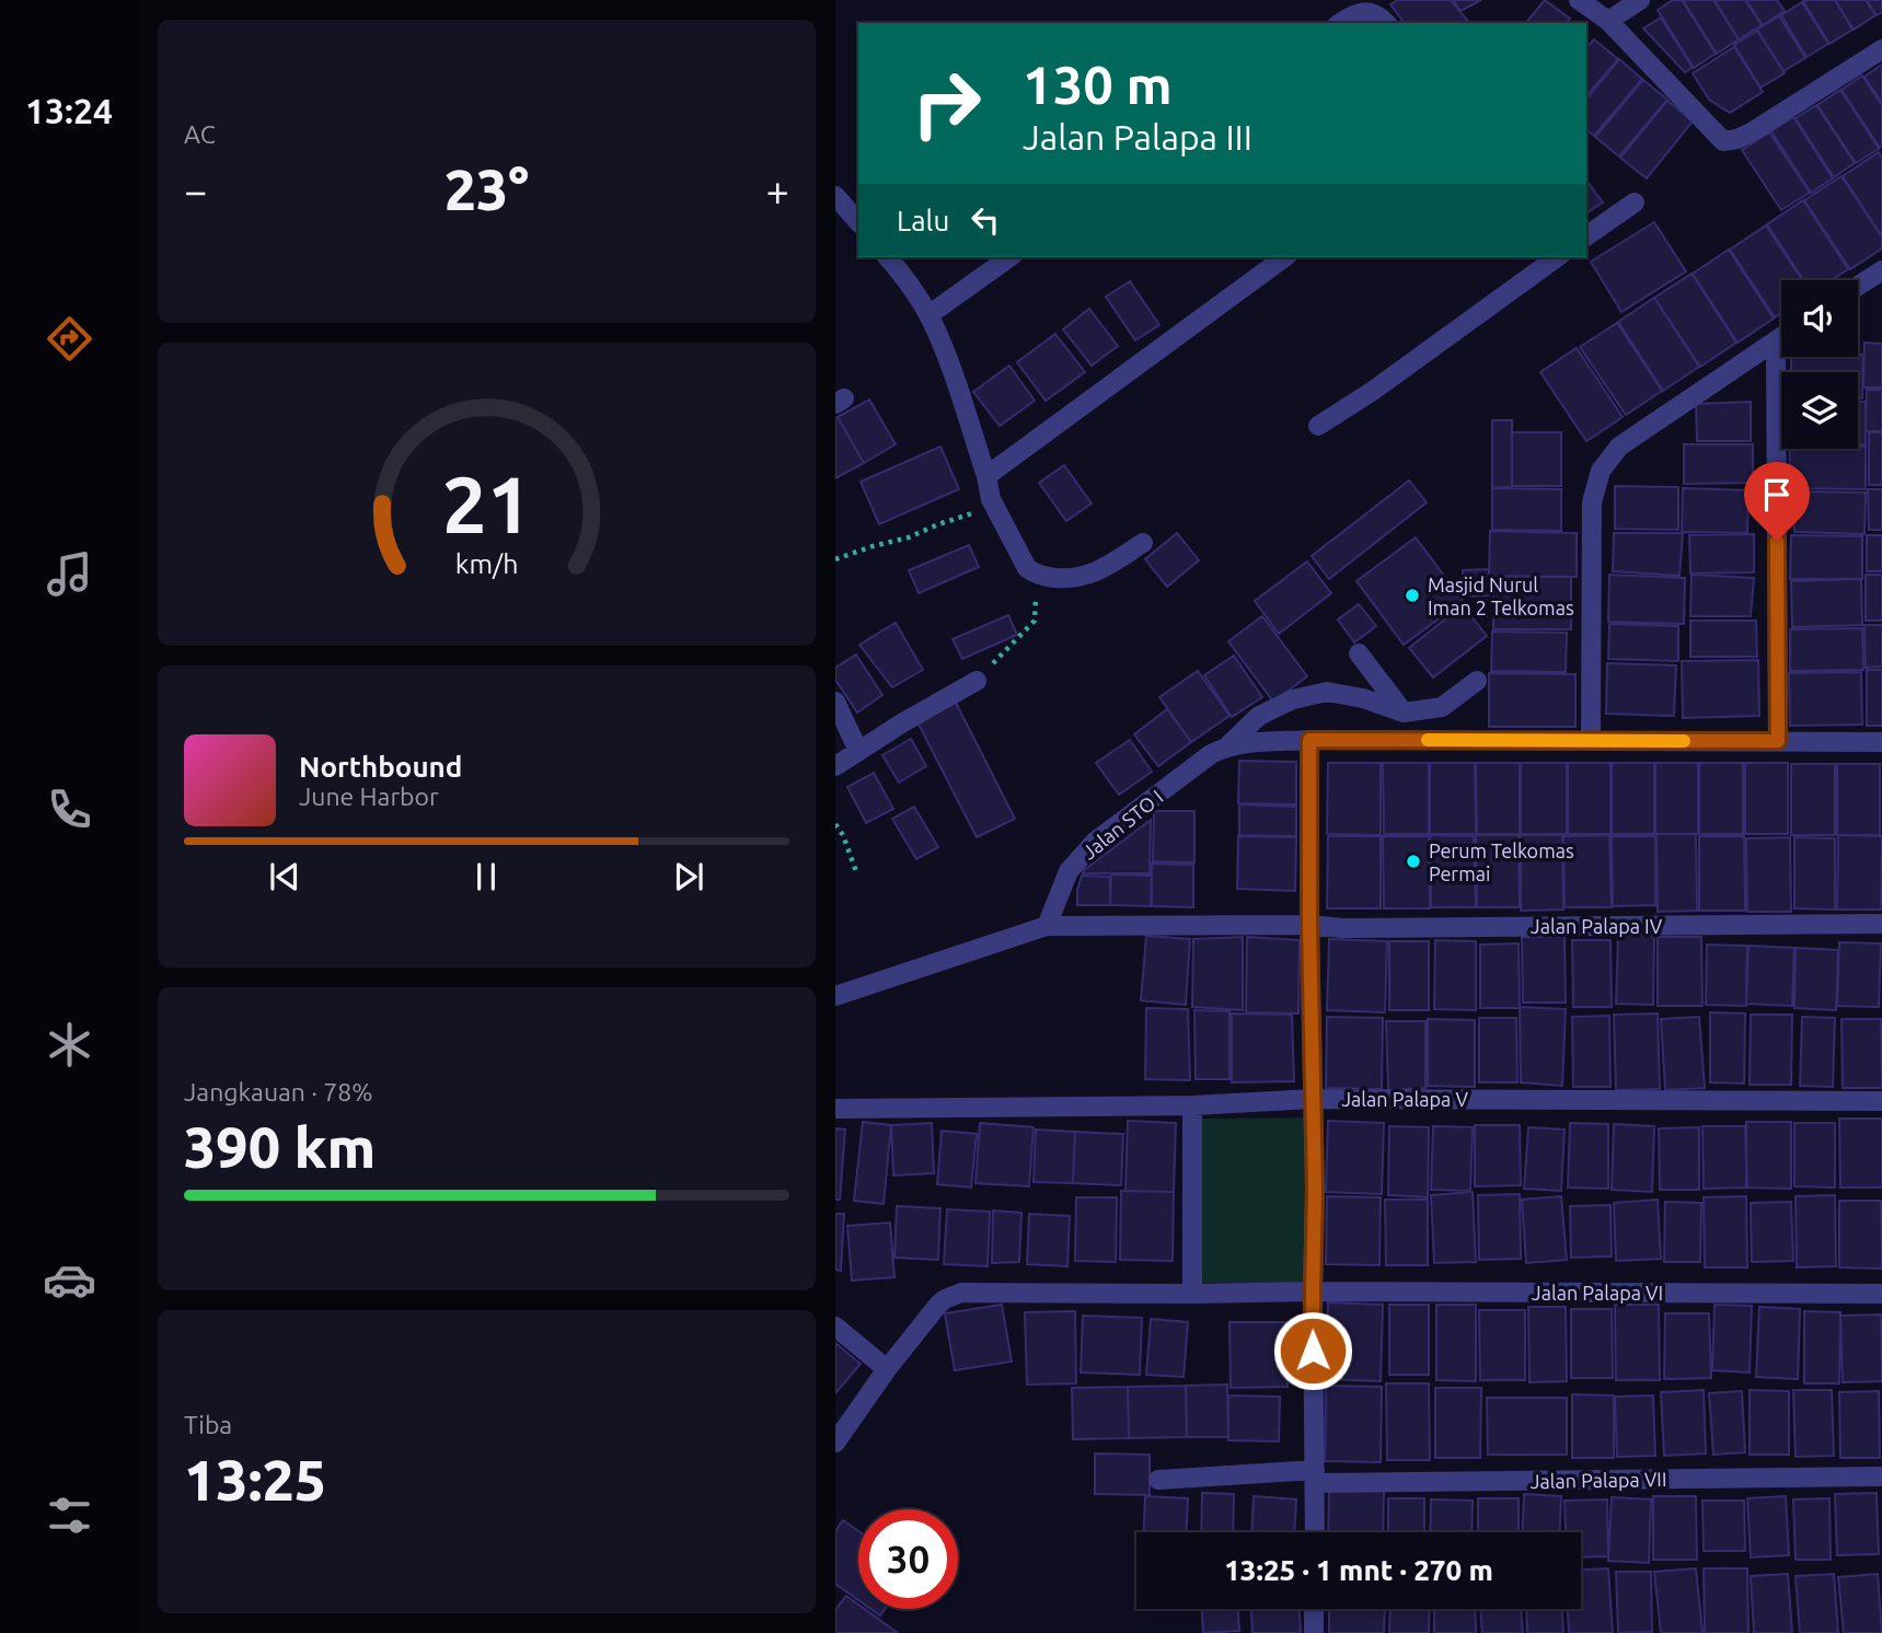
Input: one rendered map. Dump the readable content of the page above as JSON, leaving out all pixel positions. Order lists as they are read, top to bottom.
{
  "streets": {
    "street": [
      "Jalan STO I",
      "Jalan Palapa IV",
      "Jalan Palapa V",
      "Jalan Palapa VI",
      "Jalan Palapa VII"
    ]
  },
  "crossings": [
    ["Jalan STO I", "Jalan Palapa IV"]
  ],
  "places": ["Masjid Nurul Iman 2 Telkomas", "Perum Telkomas Permai"],
  "page": {
    "tabs": "13:24",
    "tile": [
      "AC",
      ["Jangkauan · 78%", "390 km"],
      ["Tiba", "13:25"]
    ],
    "turn": ["130 m", "Jalan Palapa III"],
    "heat": ["−", "23°", "+"],
    "then": "Lalu",
    "song": ["Northbound", "June Harbor"],
    "limit": "30",
    "trip": "13:25 · 1 mnt · 270 m",
    "gauge": ["21", "km/h"]
  }
}
